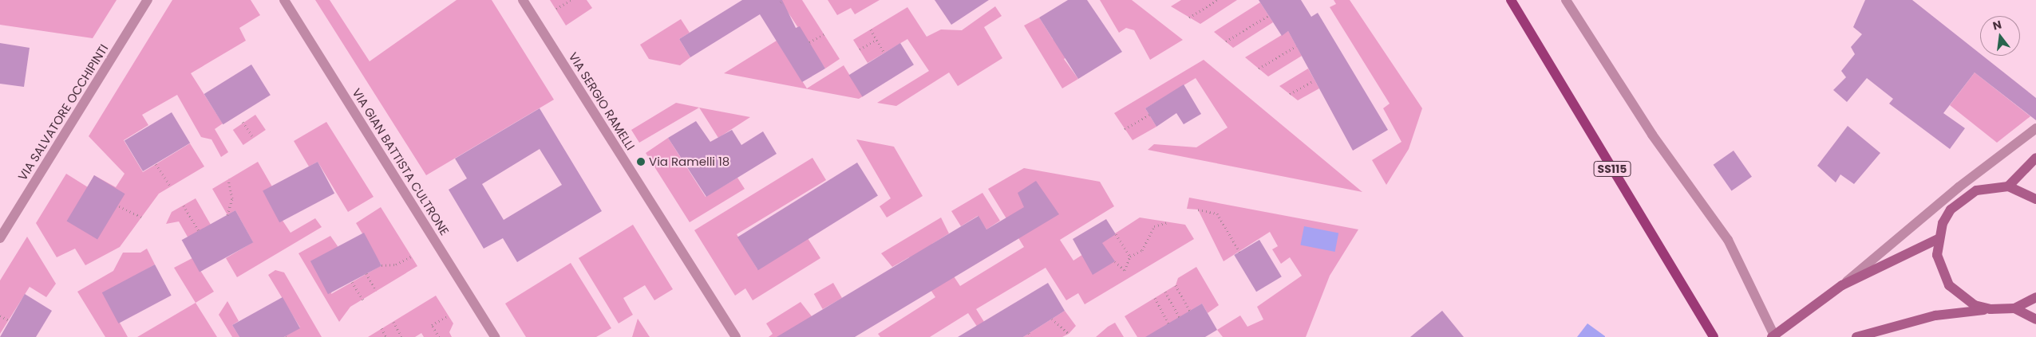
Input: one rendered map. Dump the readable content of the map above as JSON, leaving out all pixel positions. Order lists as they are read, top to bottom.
{
  "streets": {
    "main road": ["SS115"],
    "street": ["VIA SERGIO RAMELLI", "VIA SALVATORE OCCHIPINTI", "VIA GIAN BATTISTA CULTRONE"]
  },
  "places": ["Via Ramelli 18"],
  "north": "top"
}
